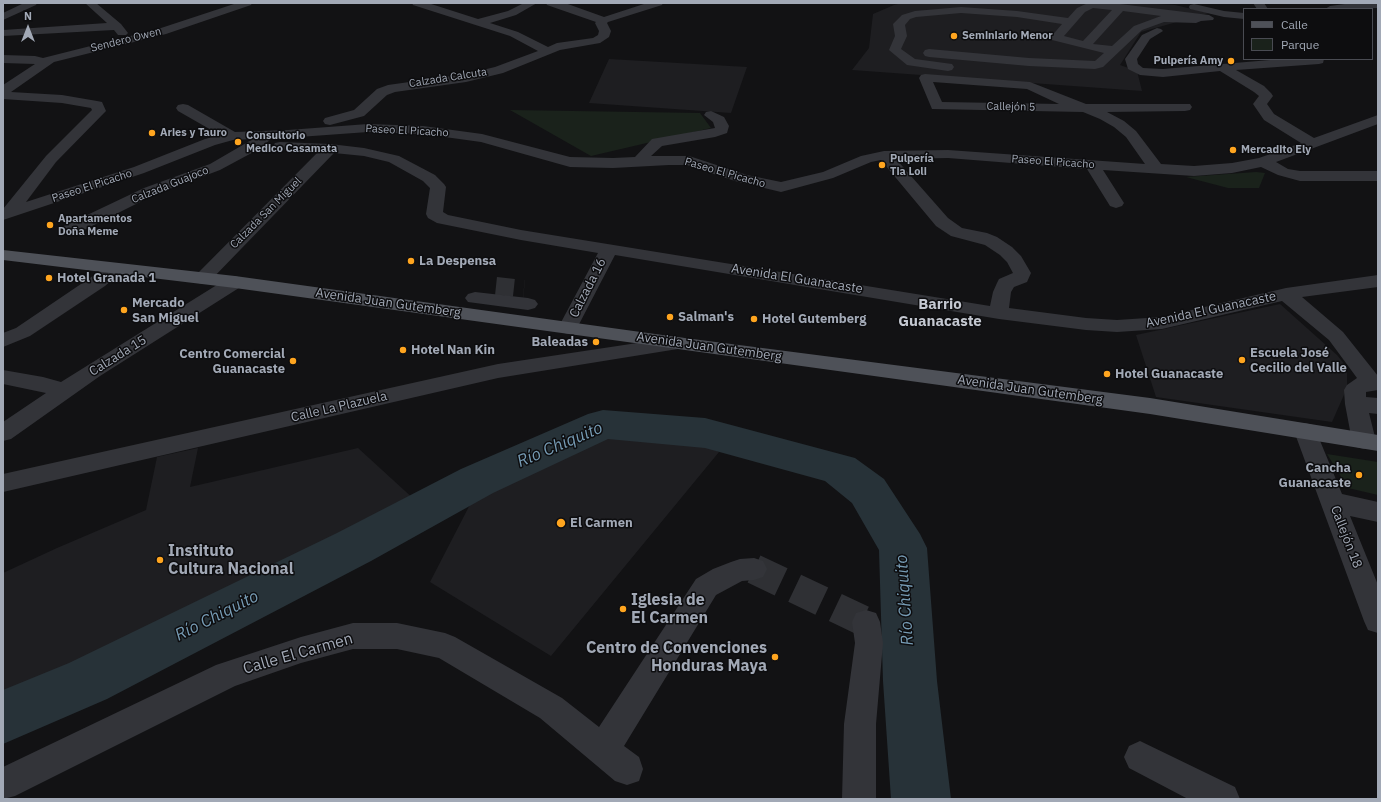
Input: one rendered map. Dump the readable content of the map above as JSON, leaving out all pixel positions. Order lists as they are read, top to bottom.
{
  "streets": {
    "main road": ["Avenida Juan Gutemberg"],
    "street": [
      "Sendero Owen",
      "Calzada Calcuta",
      "Callejón 5",
      "Paseo El Picacho",
      "Calzada Guajoco",
      "Calzada San Miguel",
      "Avenida El Guanacaste",
      "Calzada 16",
      "Calzada 15",
      "Calle La Plazuela",
      "Callejón 18",
      "Calle El Carmen"
    ]
  },
  "crossings": [
    ["Calzada Calcuta", "Paseo El Picacho"],
    ["Paseo El Picacho", "Calzada Guajoco"],
    ["Paseo El Picacho", "Avenida El Guanacaste"],
    ["Calzada Guajoco", "Avenida El Guanacaste"],
    ["Calzada San Miguel", "Avenida El Guanacaste"],
    ["Calzada San Miguel", "Avenida Juan Gutemberg"],
    ["Avenida El Guanacaste", "Calzada 16"],
    ["Calzada 16", "Avenida Juan Gutemberg"],
    ["Avenida Juan Gutemberg", "Calzada 15"],
    ["Avenida Juan Gutemberg", "Calle La Plazuela"],
    ["Avenida Juan Gutemberg", "Callejón 18"]
  ],
  "districts": ["Barrio Guanacaste"],
  "water": ["Río Chiquito"],
  "places": [
    "Seminiario Menor",
    "Pulpería Amy",
    "Aries y Tauro",
    "Consultorio Medico Casamata",
    "Mercadito Ely",
    "Pulpería Tia Loli",
    "Apartamentos Doña Meme",
    "La Despensa",
    "Hotel Granada 1",
    "Mercado San Miguel",
    "Salman's",
    "Hotel Gutemberg",
    "Baleadas",
    "Hotel Nan Kin",
    "Escuela José Cecilio del Valle",
    "Centro Comercial Guanacaste",
    "Hotel Guanacaste",
    "Cancha Guanacaste",
    "El Carmen",
    "Instituto Cultura Nacional",
    "Iglesia de El Carmen",
    "Centro de Convenciones Honduras Maya"
  ],
  "legend": ["Calle", "Parque"],
  "north": "top"
}
